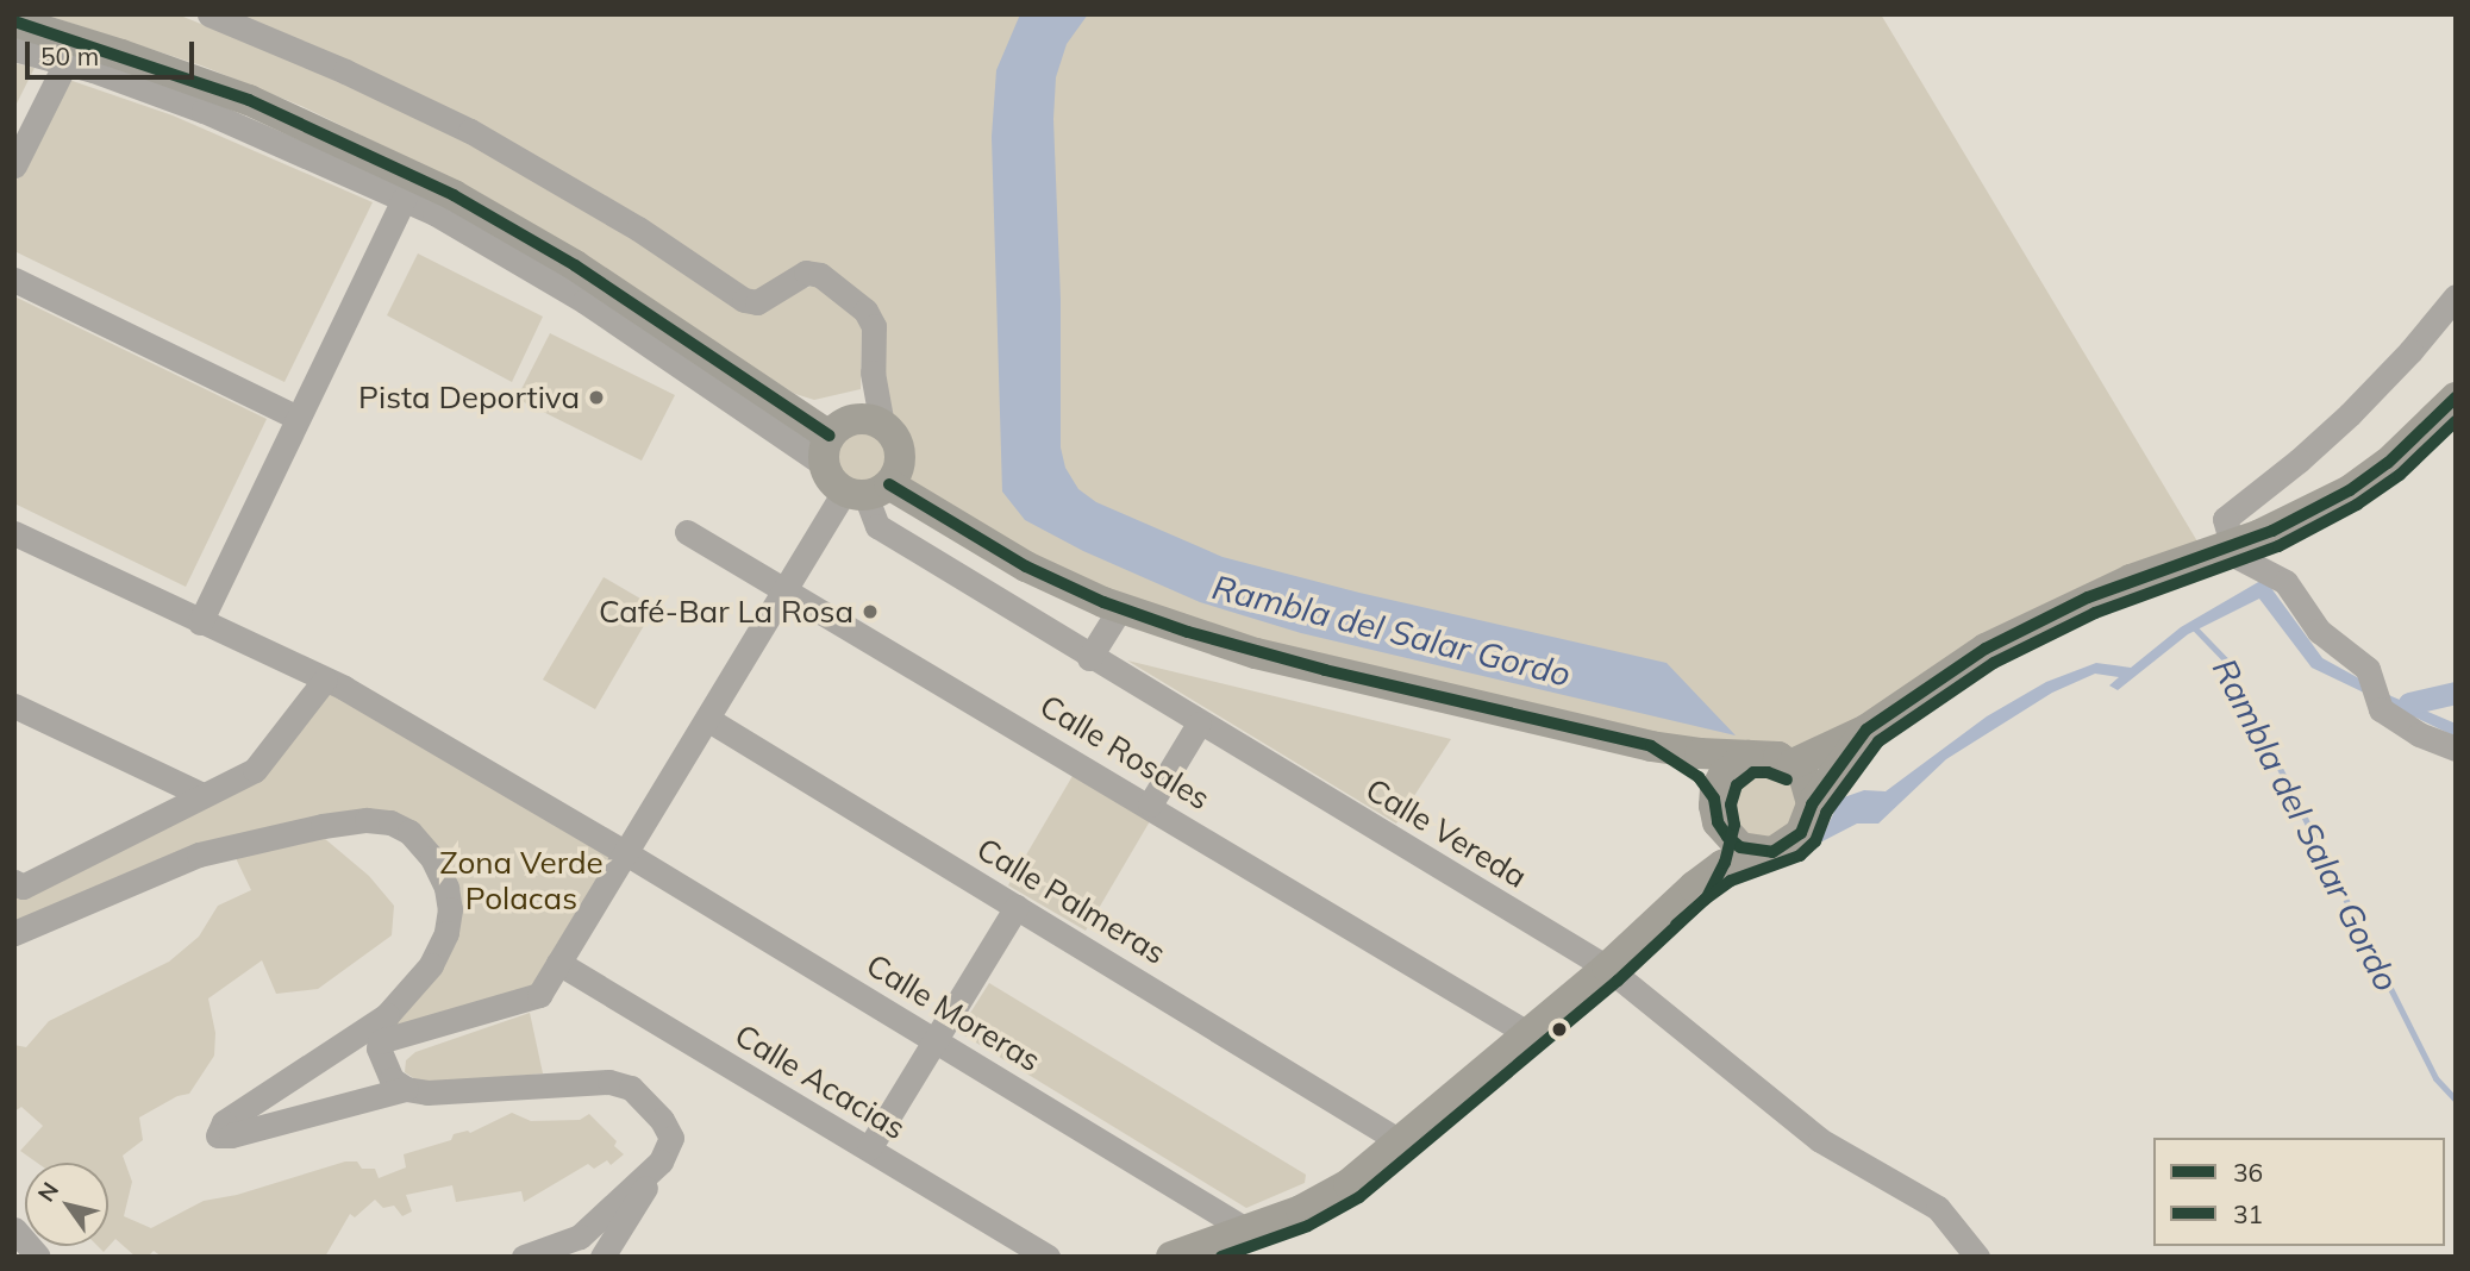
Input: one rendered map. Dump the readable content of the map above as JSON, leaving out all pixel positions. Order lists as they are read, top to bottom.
{
  "streets": {
    "street": [
      "Calle Rosales",
      "Calle Vereda",
      "Calle Palmeras",
      "Calle Moreras",
      "Calle Acacias"
    ]
  },
  "water": ["Rambla del Salar Gordo"],
  "parks": ["Zona Verde Polacas"],
  "places": ["Pista Deportiva", "Café-Bar La Rosa"],
  "lines": ["transit line 36", "transit line 31"],
  "legend": ["36", "31"],
  "scale_bar": "50 m",
  "north": "top left"
}
